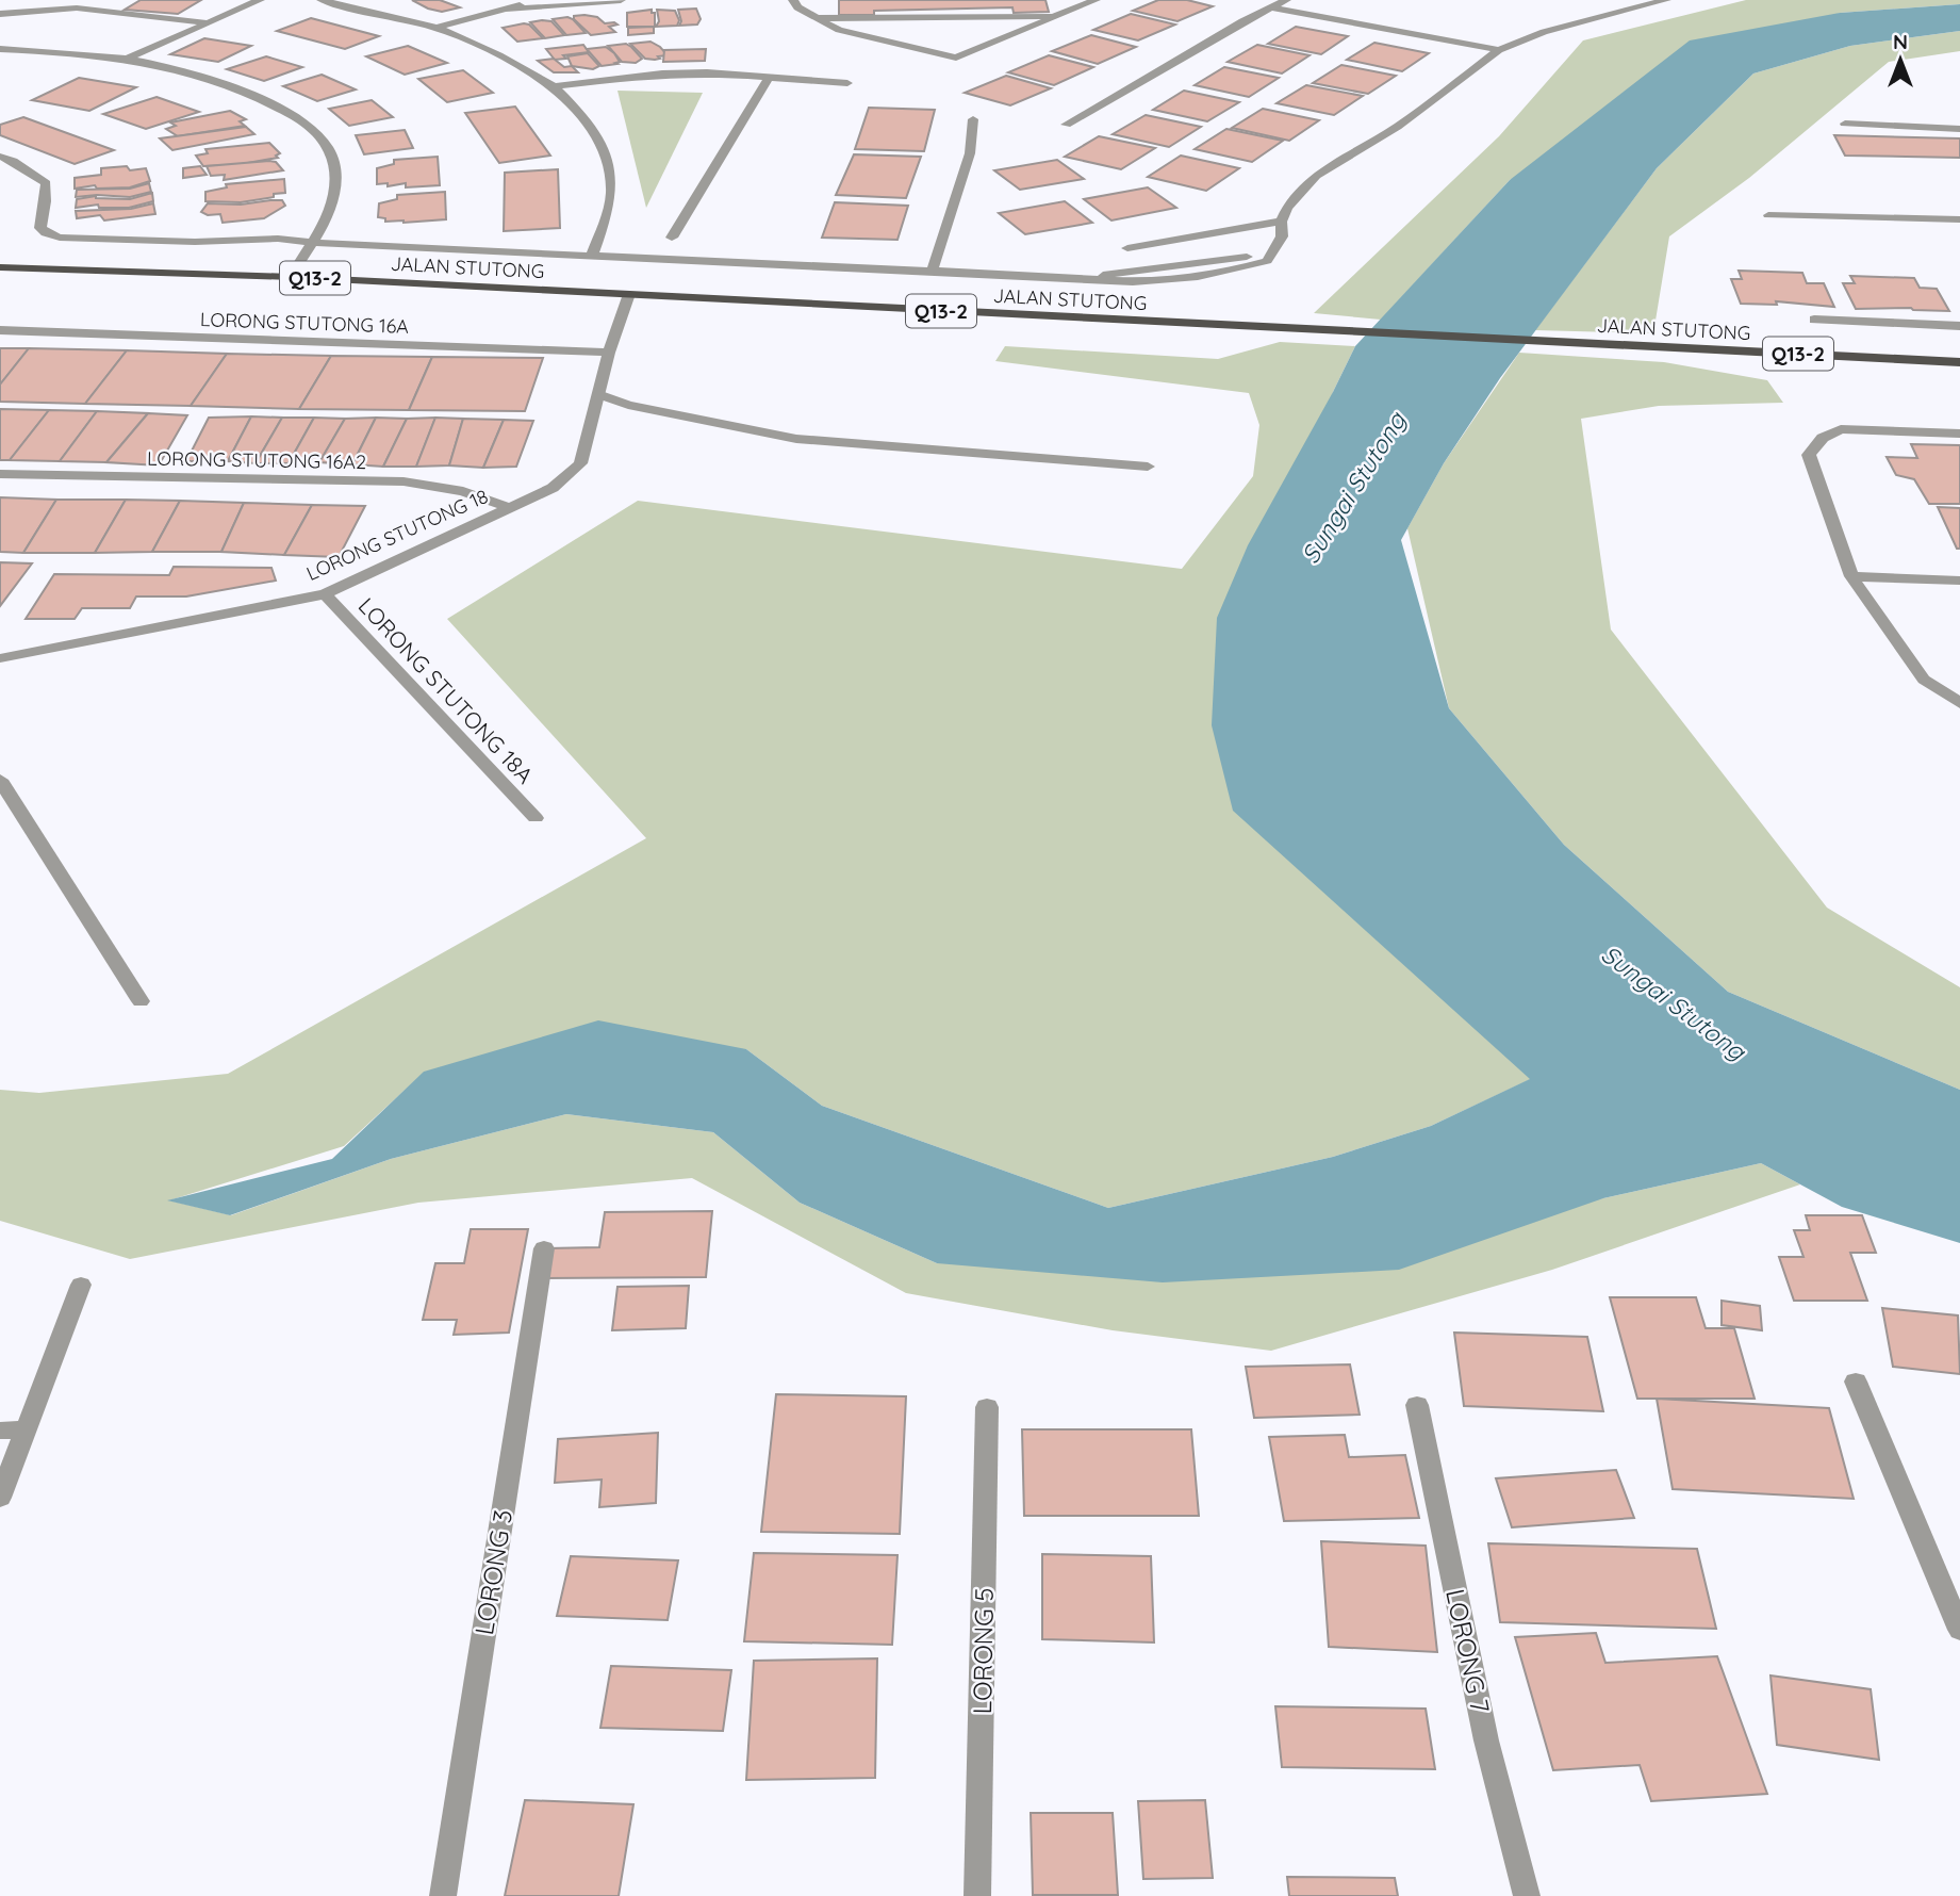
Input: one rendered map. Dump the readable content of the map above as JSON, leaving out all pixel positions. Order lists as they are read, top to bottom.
{
  "streets": {
    "main road": ["JALAN STUTONG", "Q13-2"],
    "street": [
      "LORONG STUTONG 16A",
      "LORONG STUTONG 16A2",
      "LORONG STUTONG 18",
      "LORONG STUTONG 18A",
      "LORONG 3",
      "LORONG 5",
      "LORONG 7"
    ]
  },
  "crossings": [
    ["JALAN STUTONG", "LORONG STUTONG 18"],
    ["LORONG STUTONG 16A", "LORONG STUTONG 18"],
    ["LORONG STUTONG 16A2", "LORONG STUTONG 18"],
    ["LORONG STUTONG 18", "LORONG STUTONG 18A"]
  ],
  "water": ["Sungai Stutong"],
  "north": "top"
}
